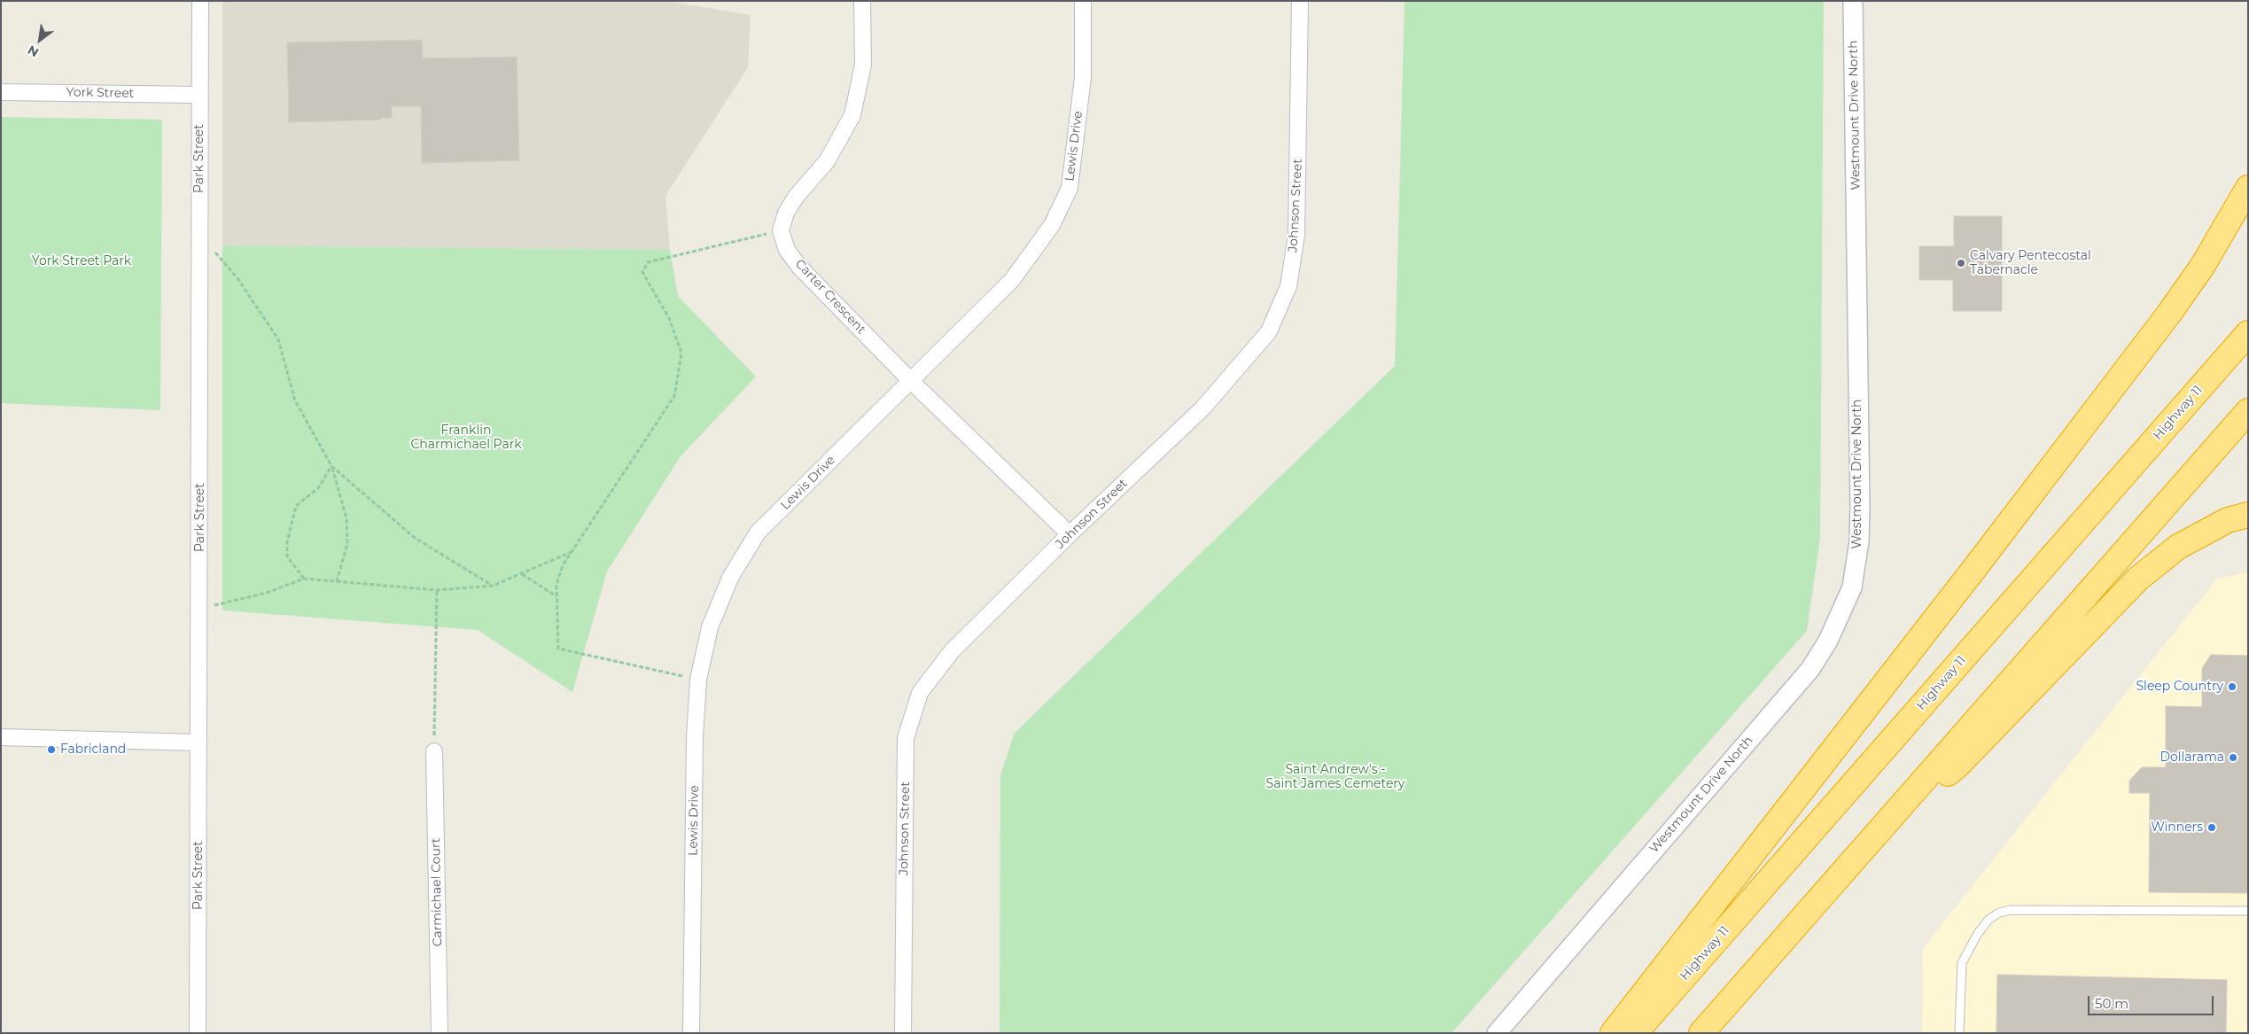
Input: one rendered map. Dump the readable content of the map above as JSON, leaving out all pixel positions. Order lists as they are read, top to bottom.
{
  "streets": {
    "highway": ["Highway 11"],
    "street": [
      "York Street",
      "Westmount Drive North",
      "Lewis Drive",
      "Park Street",
      "Johnson Street",
      "Carter Crescent",
      "Carmichael Court"
    ]
  },
  "crossings": [
    ["York Street", "Park Street"],
    ["Lewis Drive", "Carter Crescent"],
    ["Johnson Street", "Carter Crescent"]
  ],
  "parks": ["York Street Park", "Franklin Charmichael Park", "Saint Andrew's - Saint James Cemetery"],
  "places": [
    "Calvary Pentecostal Tabernacle",
    "Sleep Country",
    "Fabricland",
    "Dollarama",
    "Winners"
  ],
  "scale_bar": "50 m",
  "north": "bottom left"
}
